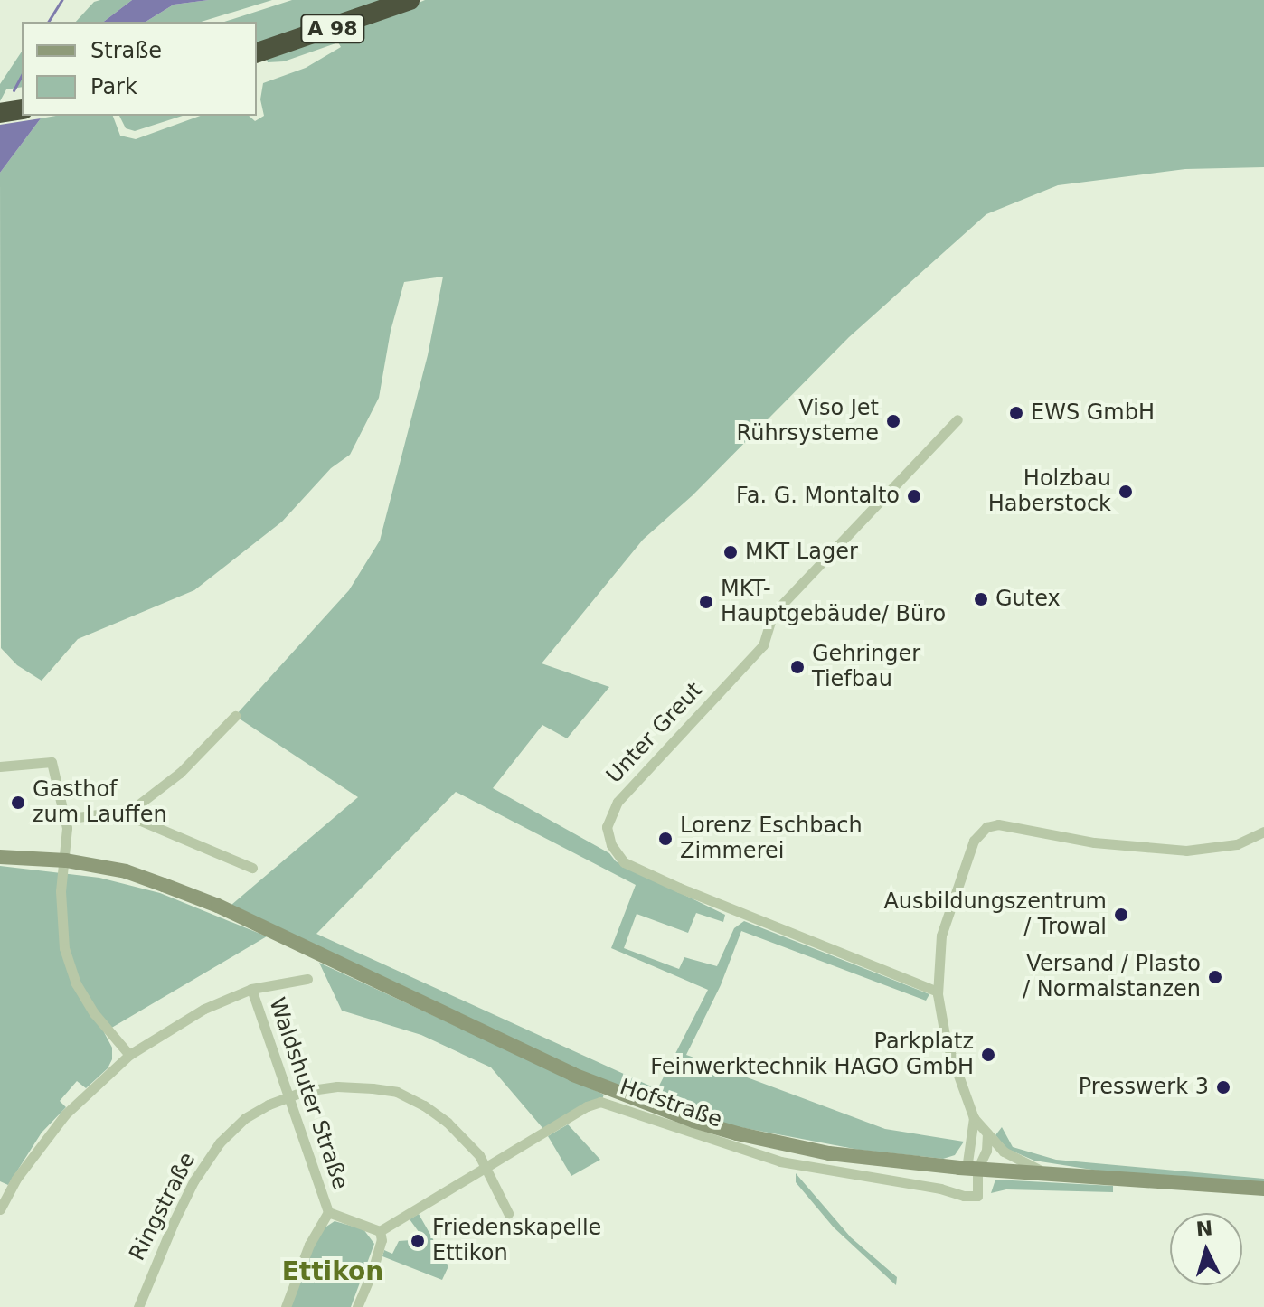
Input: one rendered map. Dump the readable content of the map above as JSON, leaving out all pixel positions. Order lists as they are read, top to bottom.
{
  "streets": {
    "highway": ["A 98"],
    "street": [
      "Unter Greut",
      "Waldshuter Straße",
      "Hofstraße",
      "Ringstraße"
    ]
  },
  "crossings": [
    ["Waldshuter Straße", "Ringstraße"],
    ["Hofstraße", "Ringstraße"]
  ],
  "districts": ["Ettikon"],
  "places": [
    "EWS GmbH",
    "Viso Jet Rührsysteme",
    "Holzbau Haberstock",
    "Fa. G. Montalto",
    "MKT Lager",
    "Gutex",
    "MKT- Hauptgebäude/ Büro",
    "Gehringer Tiefbau",
    "Gasthof zum Lauffen",
    "Lorenz Eschbach Zimmerei",
    "Ausbildungszentrum / Trowal",
    "Versand / Plasto / Normalstanzen",
    "Parkplatz Feinwerktechnik HAGO GmbH",
    "Presswerk 3",
    "Friedenskapelle Ettikon"
  ],
  "legend": ["Straße", "Park"],
  "north": "top"
}
